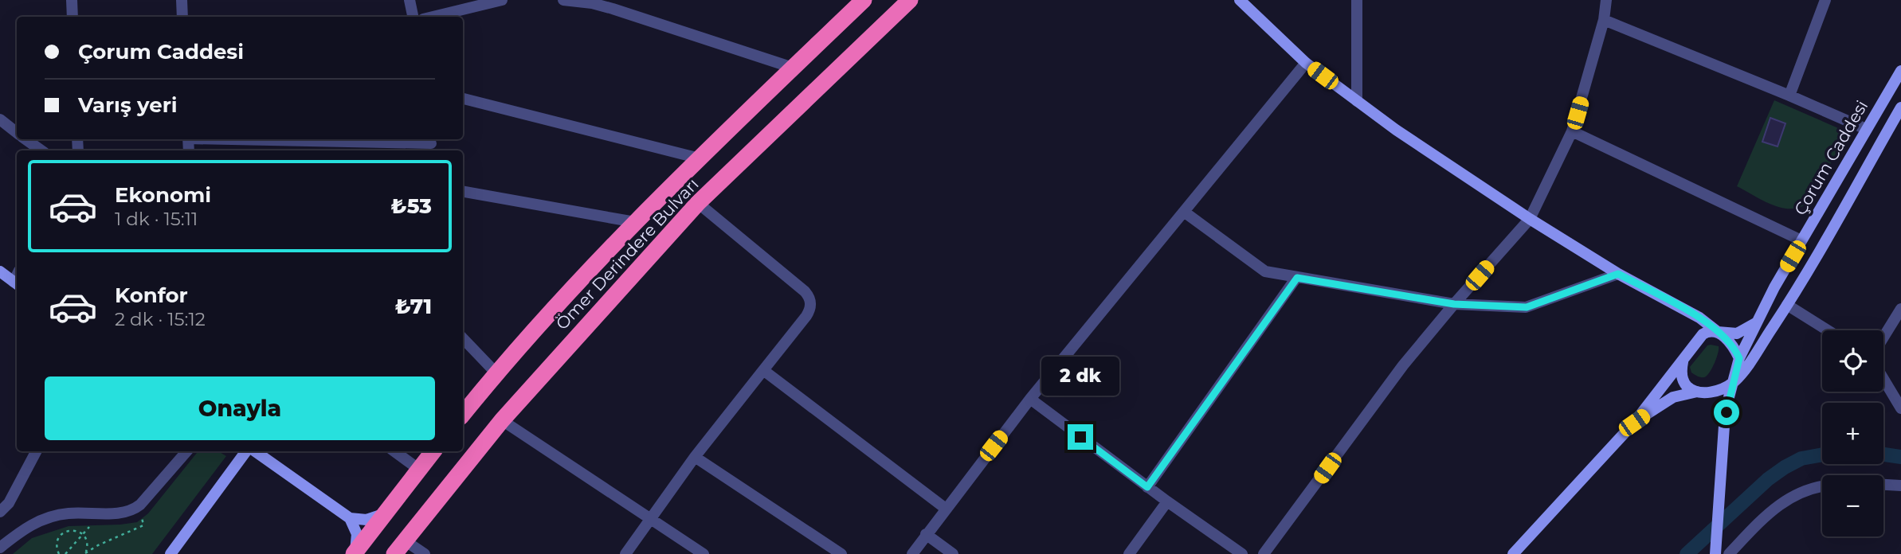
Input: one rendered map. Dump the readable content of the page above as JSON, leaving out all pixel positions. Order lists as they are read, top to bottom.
{
  "streets": {
    "highway": ["Ömer Derindere Bulvarı"],
    "street": ["Çorum Caddesi"]
  },
  "page": {
    "banner": ["Çorum Caddesi", "Varış yeri"],
    "list": [
      {
        "name": "Ekonomi",
        "note": "1 dk · 15:11",
        "value": "₺53"
      },
      {
        "name": "Konfor",
        "note": "2 dk · 15:12",
        "value": "₺71"
      }
    ],
    "map_buttons": ["+", "−"],
    "bubble": "2 dk",
    "buttons": "Onayla"
  }
}
